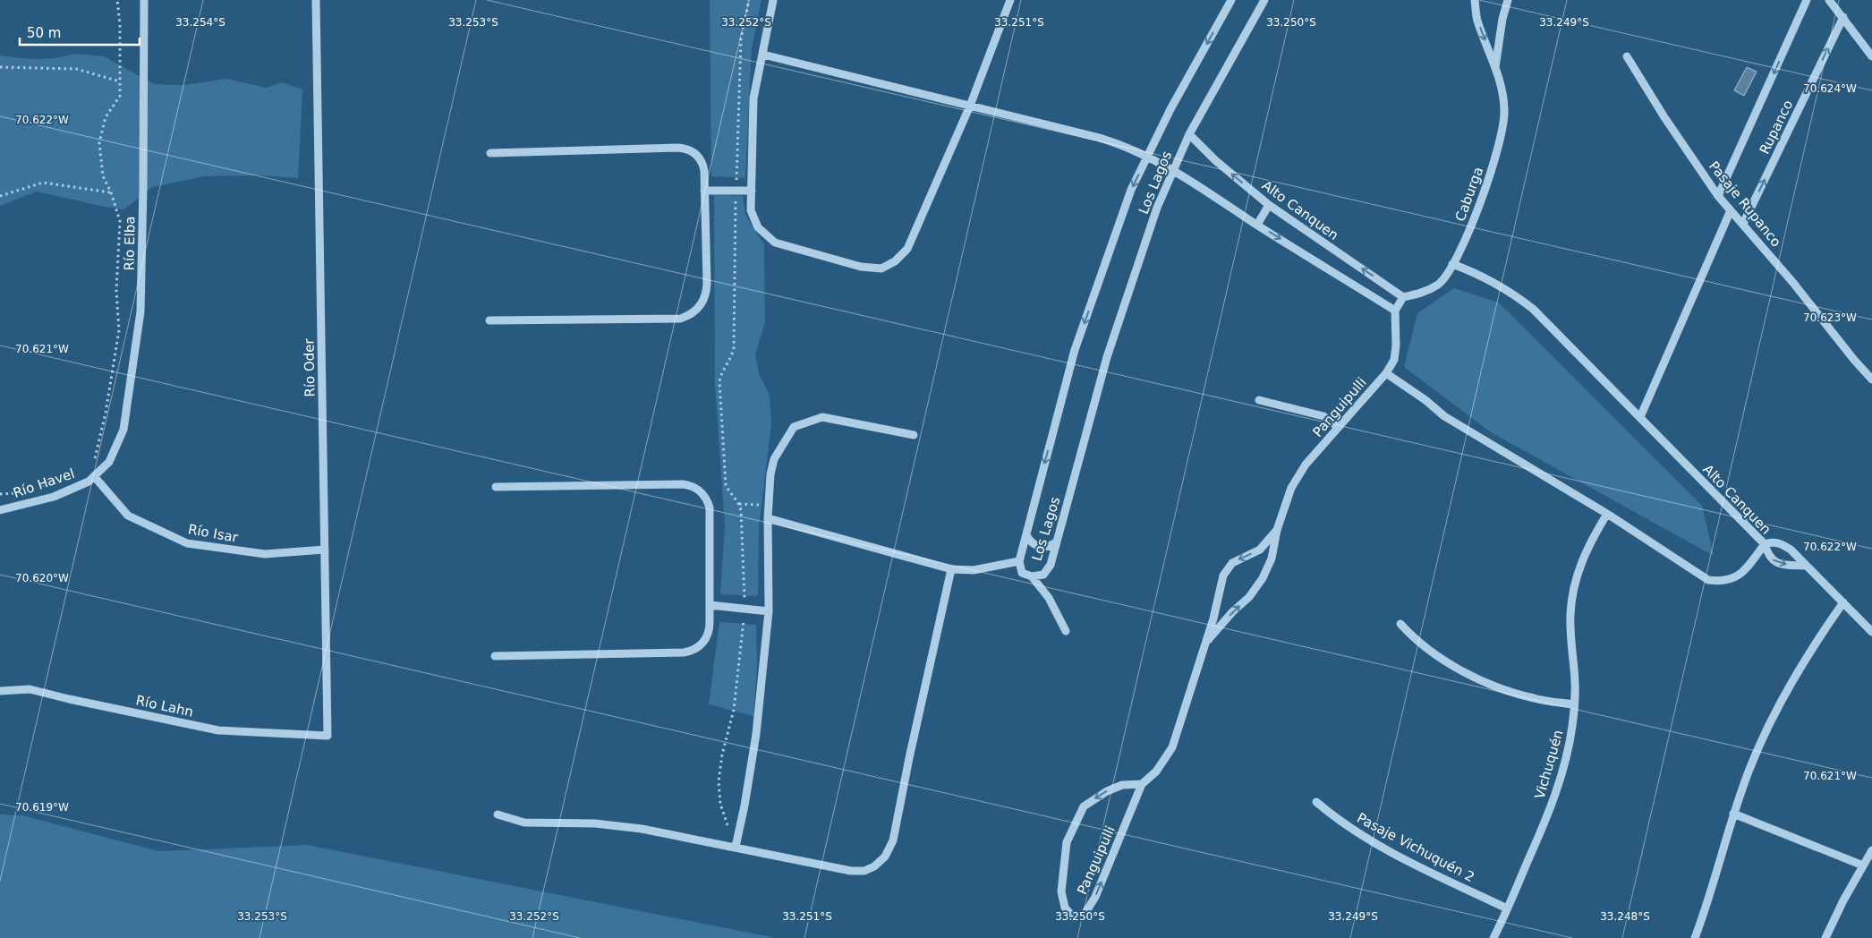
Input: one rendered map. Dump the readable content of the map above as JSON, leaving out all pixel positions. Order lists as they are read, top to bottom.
{
  "streets": {
    "street": [
      "Rupanco",
      "Los Lagos",
      "Caburga",
      "Pasaje Rupanco",
      "Alto Canquen",
      "Río Elba",
      "Río Oder",
      "Panguipulli",
      "Río Havel",
      "Río Isar",
      "Río Lahn",
      "Vichuquén",
      "Pasaje Vichuquén 2"
    ]
  },
  "crossings": [
    ["Rupanco", "Pasaje Rupanco"],
    ["Los Lagos", "Alto Canquen"],
    ["Caburga", "Alto Canquen"],
    ["Alto Canquen", "Panguipulli"],
    ["Alto Canquen", "Vichuquén"],
    ["Río Elba", "Río Havel"],
    ["Río Elba", "Río Isar"],
    ["Río Oder", "Río Isar"],
    ["Río Oder", "Río Lahn"],
    ["Río Havel", "Río Isar"],
    ["Vichuquén", "Pasaje Vichuquén 2"]
  ],
  "scale_bar": "50 m",
  "coordinates": [
    "33.254°S",
    "33.253°S",
    "33.252°S",
    "33.251°S",
    "33.250°S",
    "33.249°S",
    "70.624°W",
    "70.622°W",
    "70.623°W",
    "70.621°W",
    "70.620°W",
    "70.619°W",
    "33.248°S"
  ]
}
